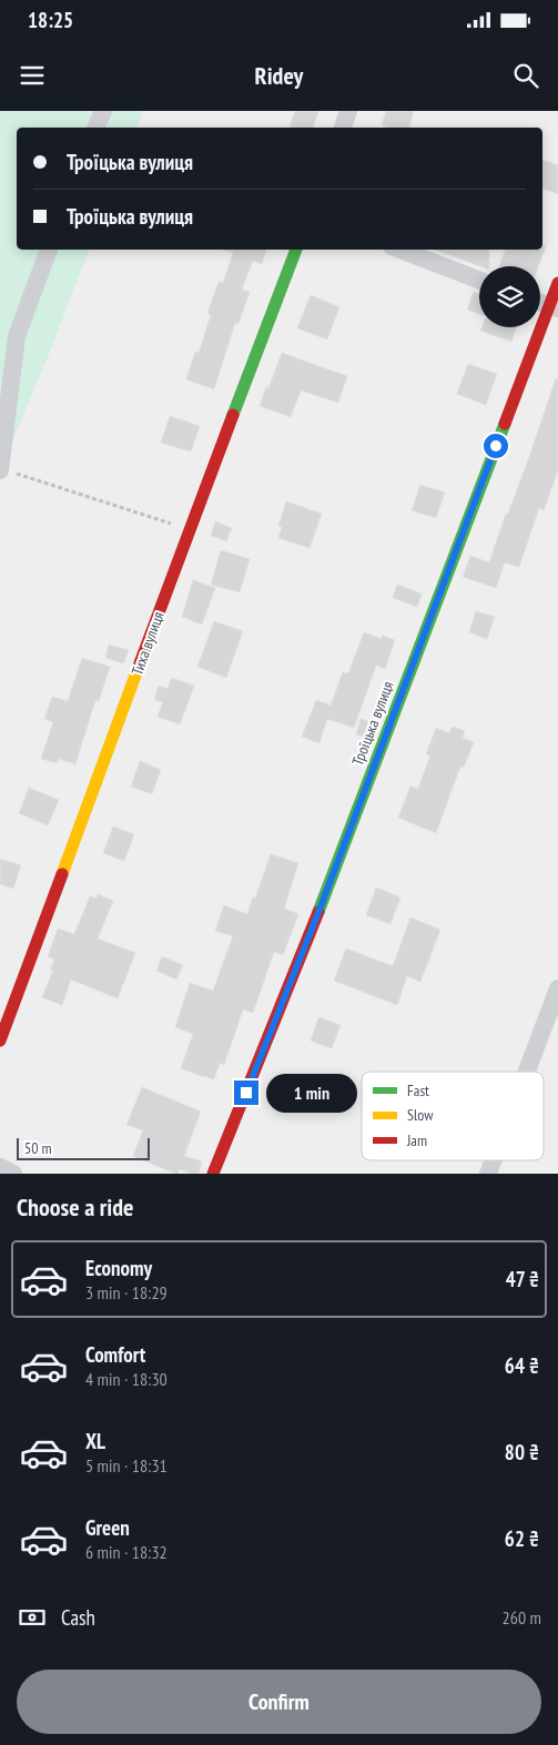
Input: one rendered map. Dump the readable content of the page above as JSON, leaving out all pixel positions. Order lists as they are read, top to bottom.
{
  "streets": {
    "street": ["Тиха вулиця", "Троїцька вулиця"]
  },
  "legend": ["Fast", "Slow", "Jam"],
  "scale_bar": "50 m",
  "page": {
    "status": "18:25",
    "header": "Ridey",
    "banner": ["Троїцька вулиця", "Троїцька вулиця"],
    "bubble": "1 min",
    "scale": "50 m",
    "heading": "Choose a ride",
    "list": [
      {
        "name": "Economy",
        "note": "3 min · 18:29",
        "value": "47 ₴"
      },
      {
        "name": "Comfort",
        "note": "4 min · 18:30",
        "value": "64 ₴"
      },
      {
        "name": "XL",
        "note": "5 min · 18:31",
        "value": "80 ₴"
      },
      {
        "name": "Green",
        "note": "6 min · 18:32",
        "value": "62 ₴"
      }
    ],
    "pay": ["Cash", "260 m"],
    "buttons": "Confirm"
  }
}
